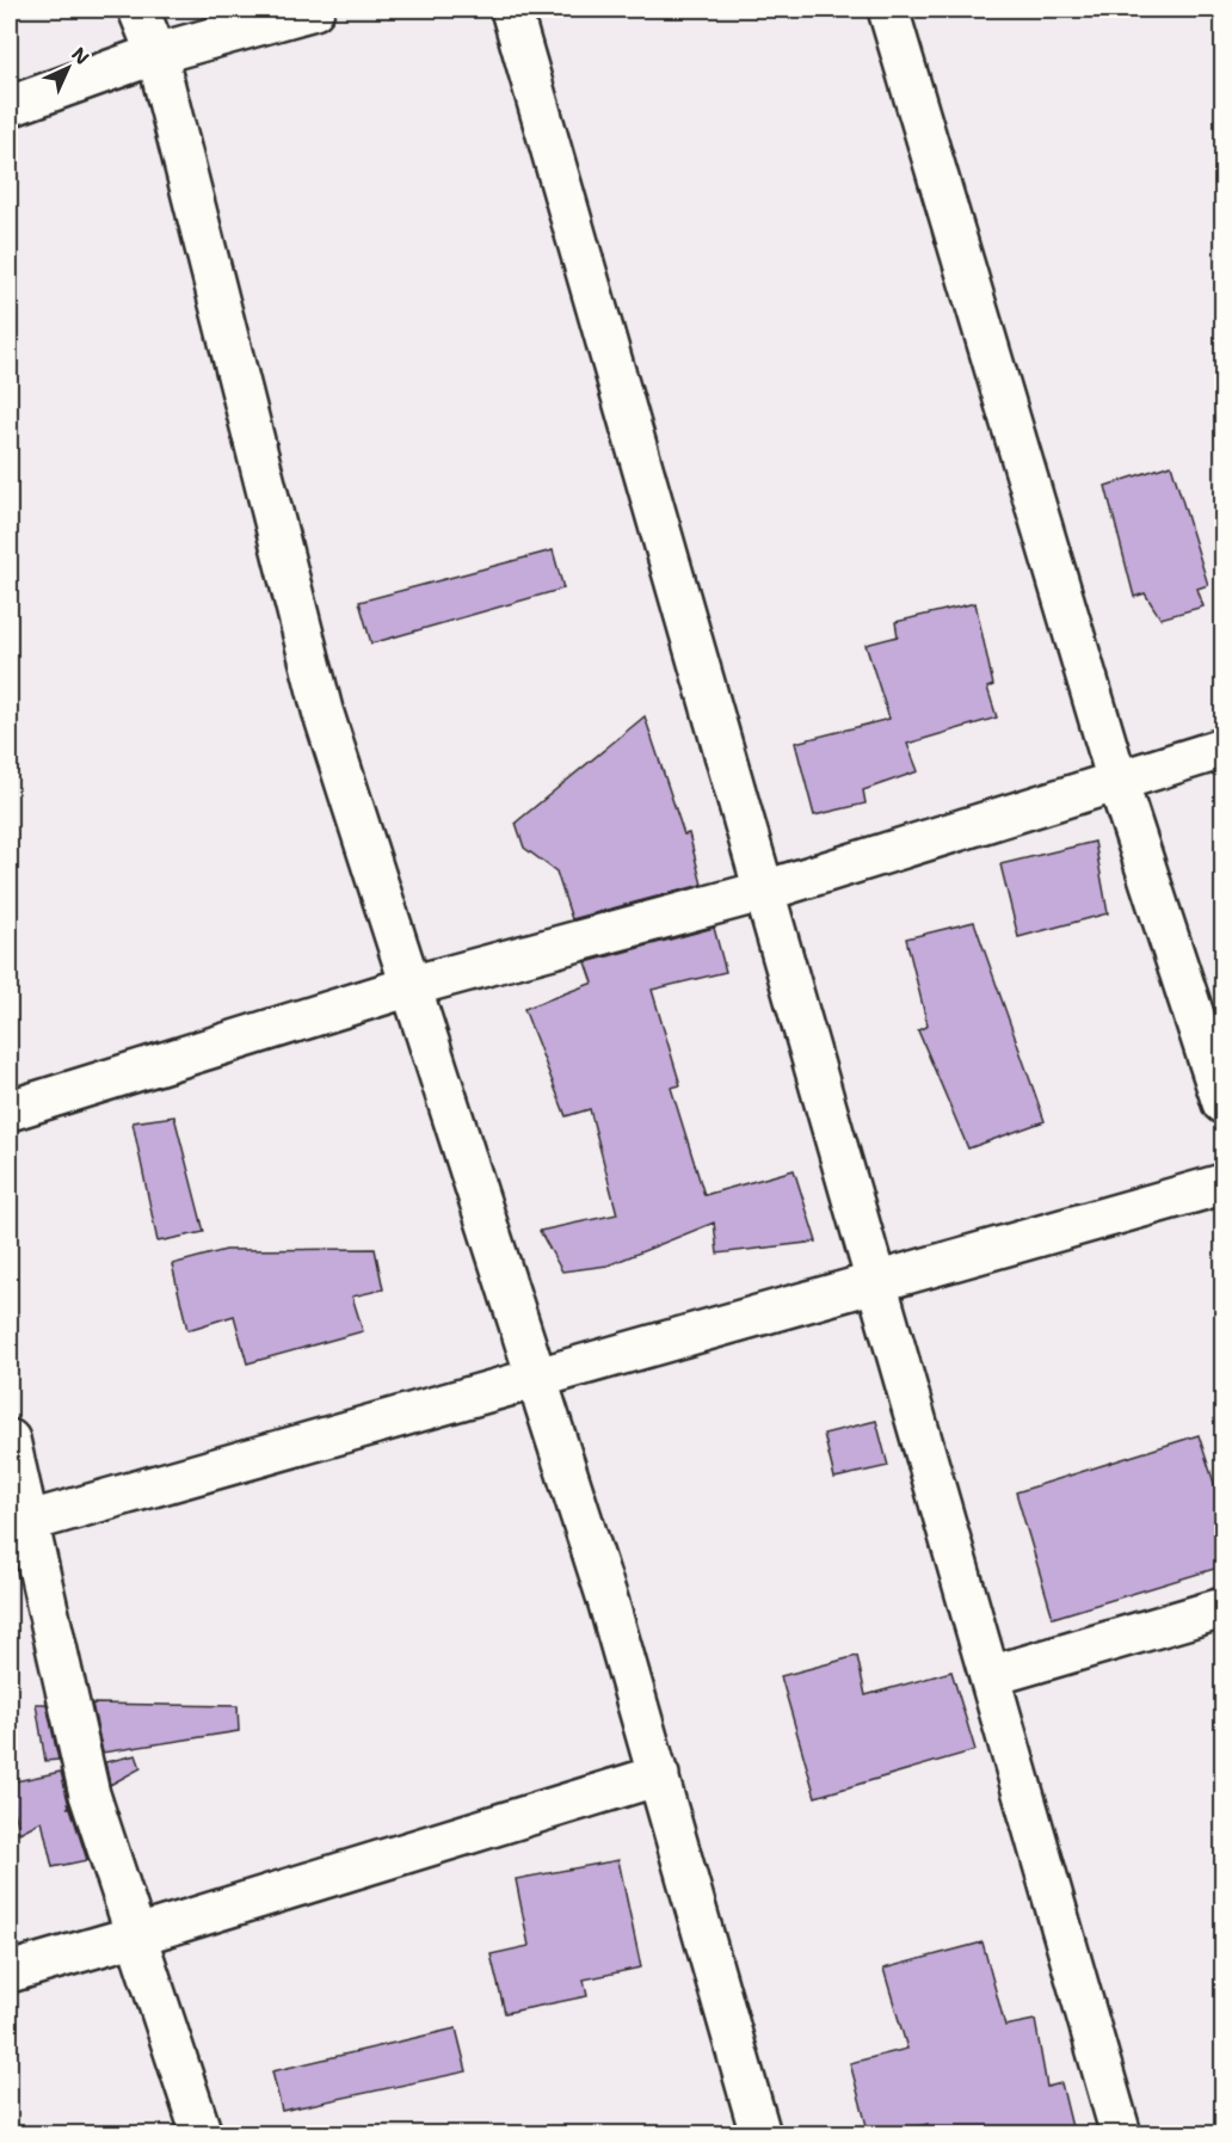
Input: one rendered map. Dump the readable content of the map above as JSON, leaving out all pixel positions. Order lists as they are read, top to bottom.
{
  "north": "top right"
}
